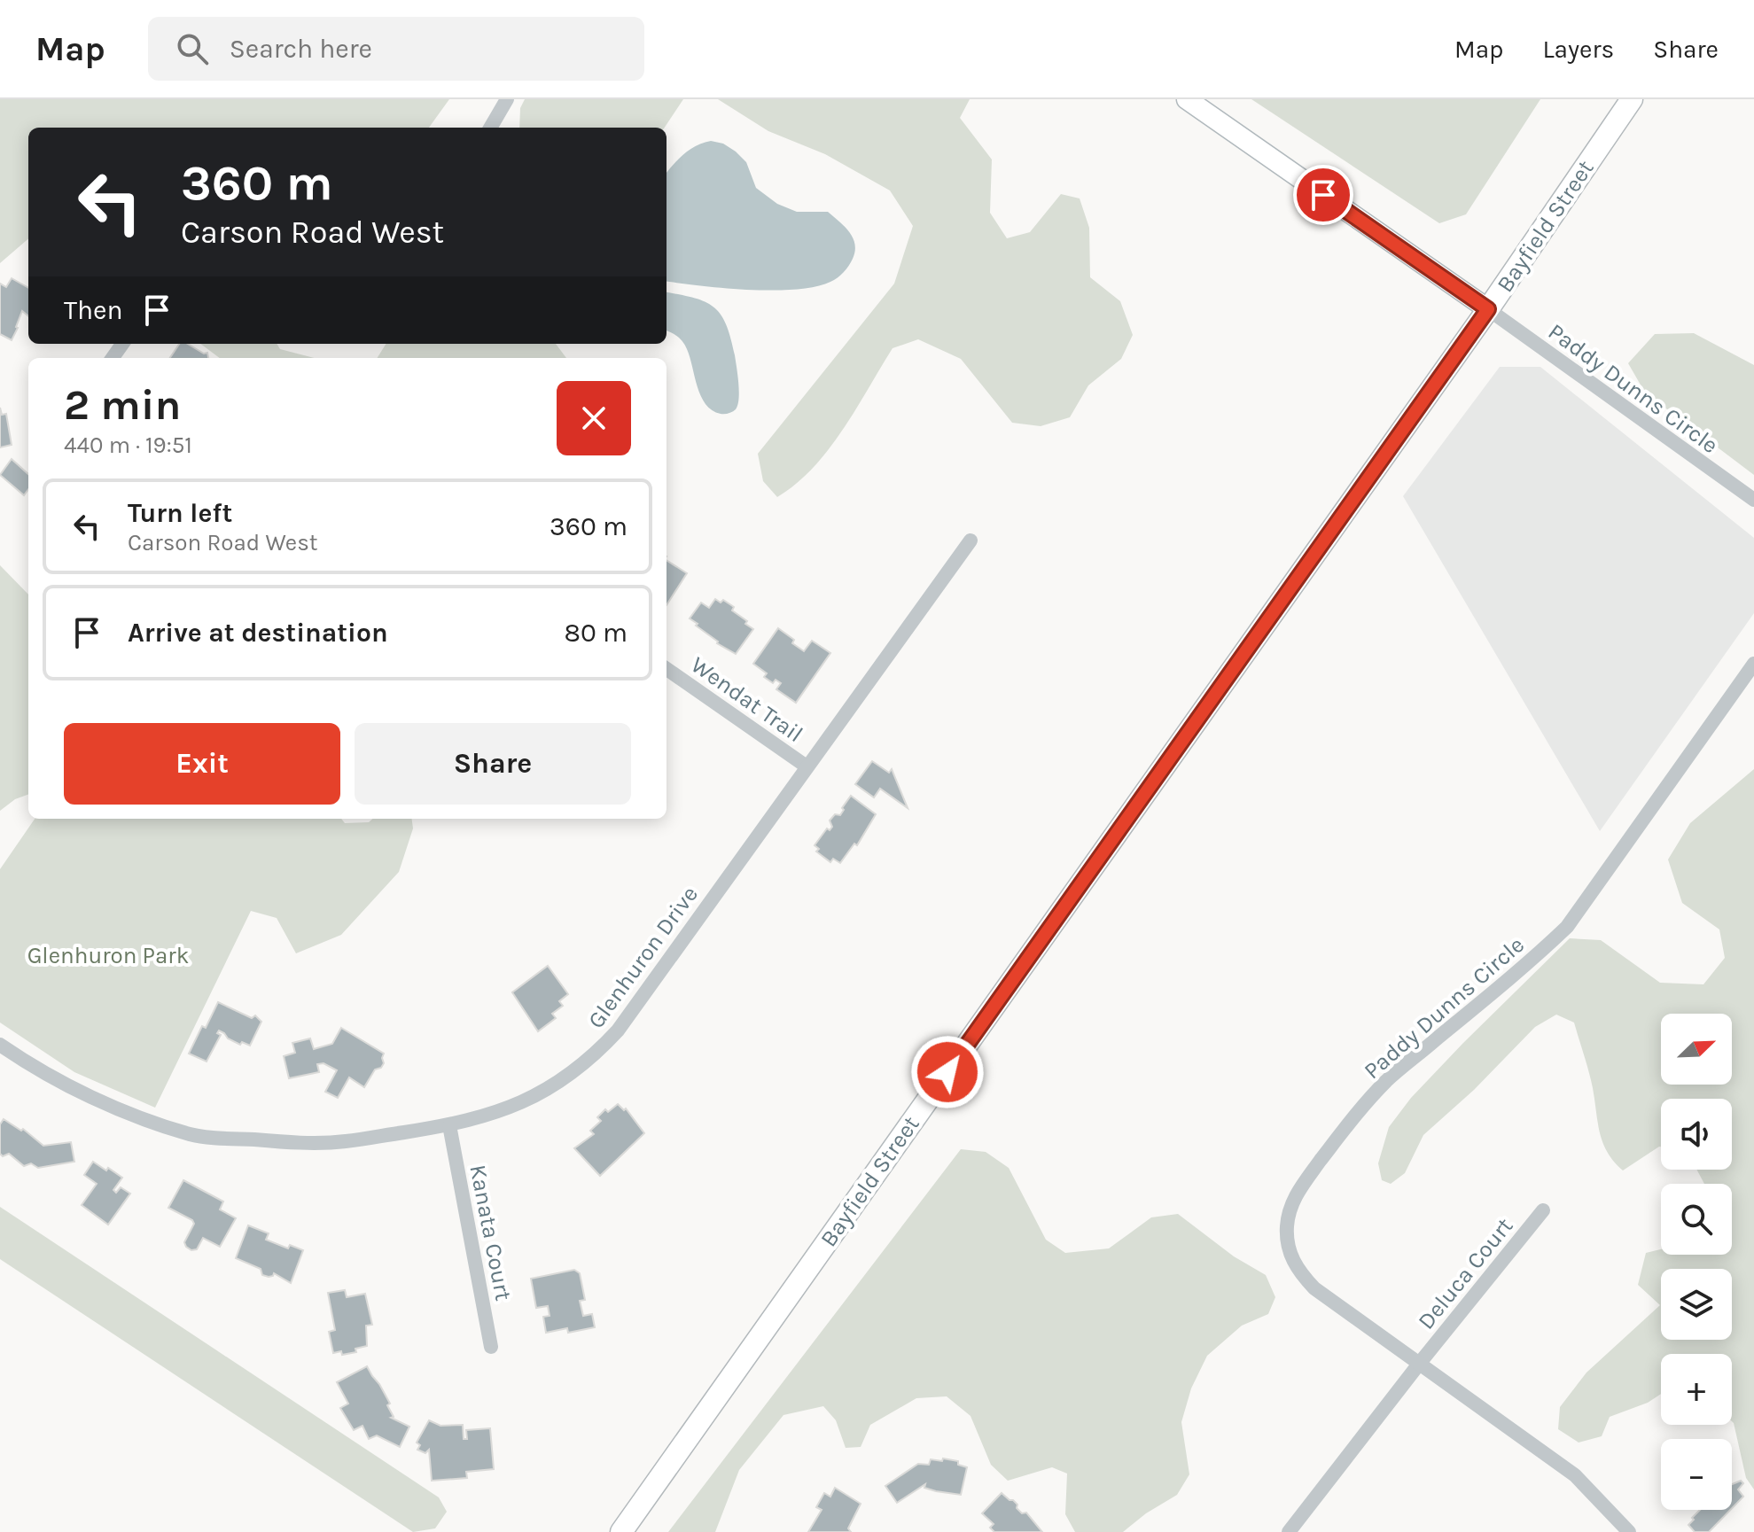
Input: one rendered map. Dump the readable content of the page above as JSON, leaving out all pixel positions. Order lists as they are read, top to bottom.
{
  "streets": {
    "main road": ["Bayfield Street"],
    "street": [
      "Paddy Dunns Circle",
      "Wendat Trail",
      "Glenhuron Drive",
      "Kanata Court",
      "Deluca Court"
    ]
  },
  "crossings": [
    ["Bayfield Street", "Paddy Dunns Circle"],
    ["Paddy Dunns Circle", "Deluca Court"],
    ["Wendat Trail", "Glenhuron Drive"],
    ["Glenhuron Drive", "Kanata Court"]
  ],
  "parks": ["Glenhuron Park"],
  "north": "top right",
  "page": {
    "header": "Map",
    "search": "Search here",
    "nav": ["Map", "Layers", "Share"],
    "turn": ["360 m", "Carson Road West"],
    "then": "Then",
    "heading": ["2 min", "440 m · 19:51"],
    "list": [
      {
        "name": "Turn left",
        "note": "Carson Road West",
        "value": "360 m"
      },
      {
        "name": "Arrive at destination",
        "value": "80 m"
      }
    ],
    "buttons": ["Exit", "Share"],
    "map_buttons": ["+", "−"]
  }
}
